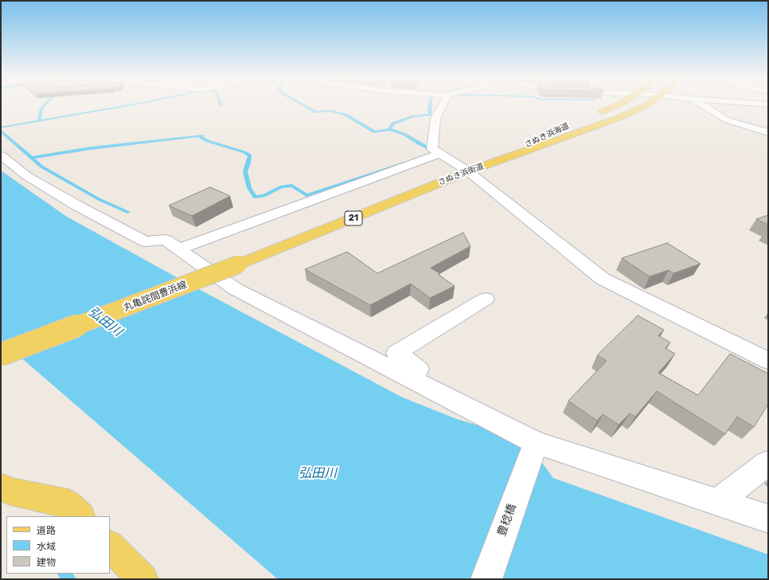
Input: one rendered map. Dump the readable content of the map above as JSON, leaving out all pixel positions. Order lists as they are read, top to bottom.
{
  "streets": {
    "main road": [
      "さぬき浜海道",
      "さぬき浜街道",
      "21",
      "丸亀詫間豊浜線"
    ],
    "street": ["豊稔橋"]
  },
  "crossings": [
    ["さぬき浜海道", "さぬき浜街道"],
    ["さぬき浜街道", "丸亀詫間豊浜線"]
  ],
  "water": ["弘田川"],
  "legend": ["道路", "水域", "建物"]
}
